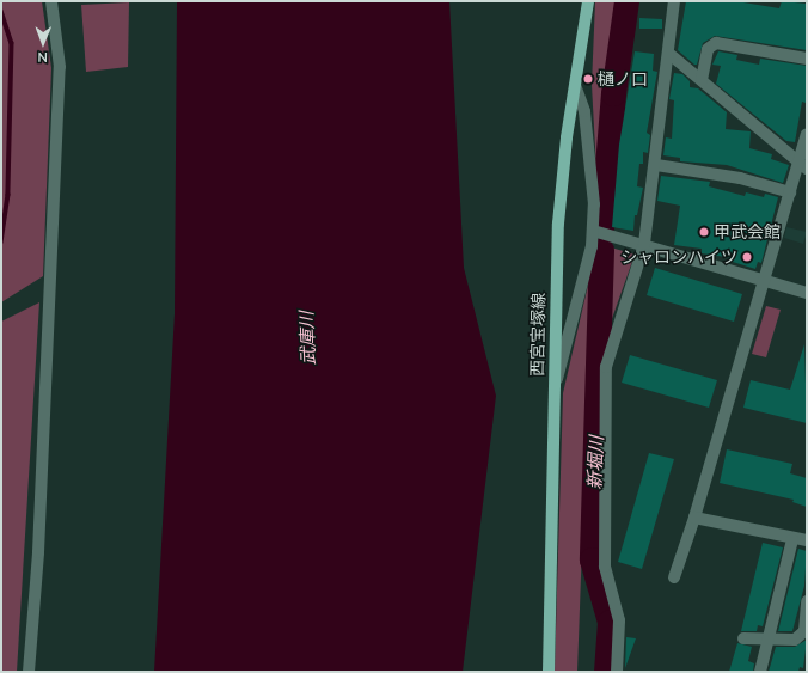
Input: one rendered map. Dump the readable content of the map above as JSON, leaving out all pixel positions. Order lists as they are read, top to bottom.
{
  "streets": {
    "main road": ["西宮宝塚線"]
  },
  "water": ["武庫川", "新堀川"],
  "places": ["樋ノ口", "甲武会館", "シャロンハイツ"],
  "north": "bottom"
}
